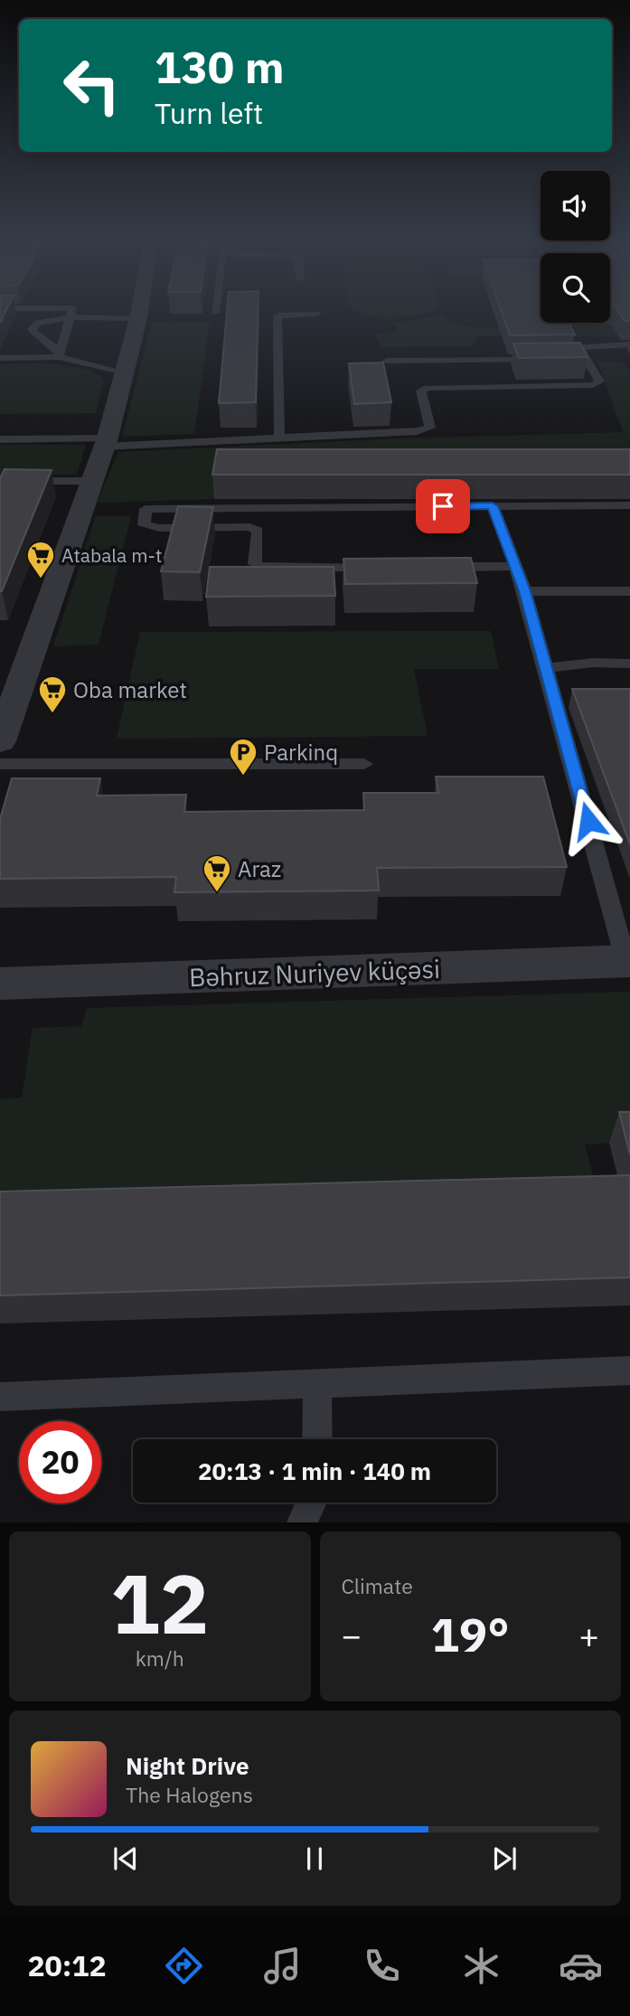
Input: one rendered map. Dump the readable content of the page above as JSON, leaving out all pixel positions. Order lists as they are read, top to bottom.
{
  "streets": {
    "street": ["Bəhruz Nuriyev küçəsi"]
  },
  "places": {
    "supermarket": ["Atabala m-t", "Oba market", "Araz"],
    "parking": ["Parkinq"]
  },
  "page": {
    "turn": ["130 m", "Turn left"],
    "limit": "20",
    "trip": "20:13 · 1 min · 140 m",
    "tile": [
      ["12", "km/h"],
      "Climate"
    ],
    "heat": ["−", "19°", "+"],
    "song": ["Night Drive", "The Halogens"],
    "tabs": "20:12"
  }
}
